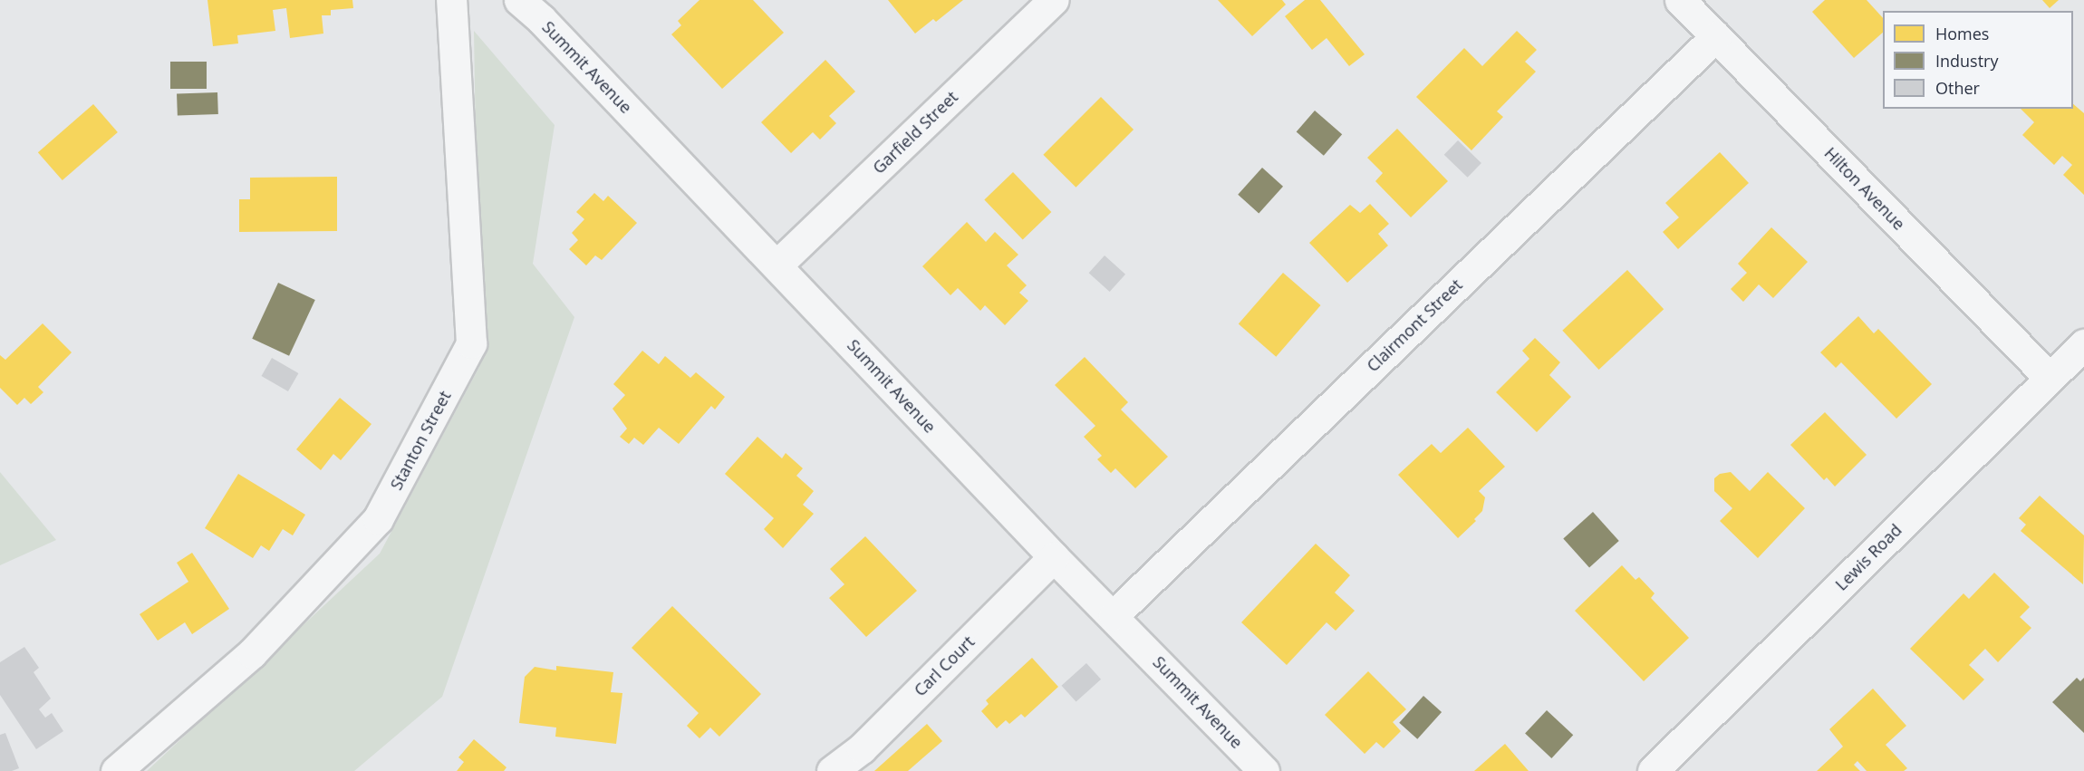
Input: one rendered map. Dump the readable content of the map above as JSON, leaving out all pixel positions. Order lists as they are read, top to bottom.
{
  "streets": {
    "street": [
      "Summit Avenue",
      "Garfield Street",
      "Hilton Avenue",
      "Clairmont Street",
      "Stanton Street",
      "Lewis Road",
      "Carl Court"
    ]
  },
  "crossings": [
    ["Summit Avenue", "Garfield Street"],
    ["Summit Avenue", "Clairmont Street"],
    ["Summit Avenue", "Carl Court"],
    ["Hilton Avenue", "Clairmont Street"],
    ["Hilton Avenue", "Lewis Road"]
  ],
  "legend": ["Homes", "Industry", "Other"]
}
